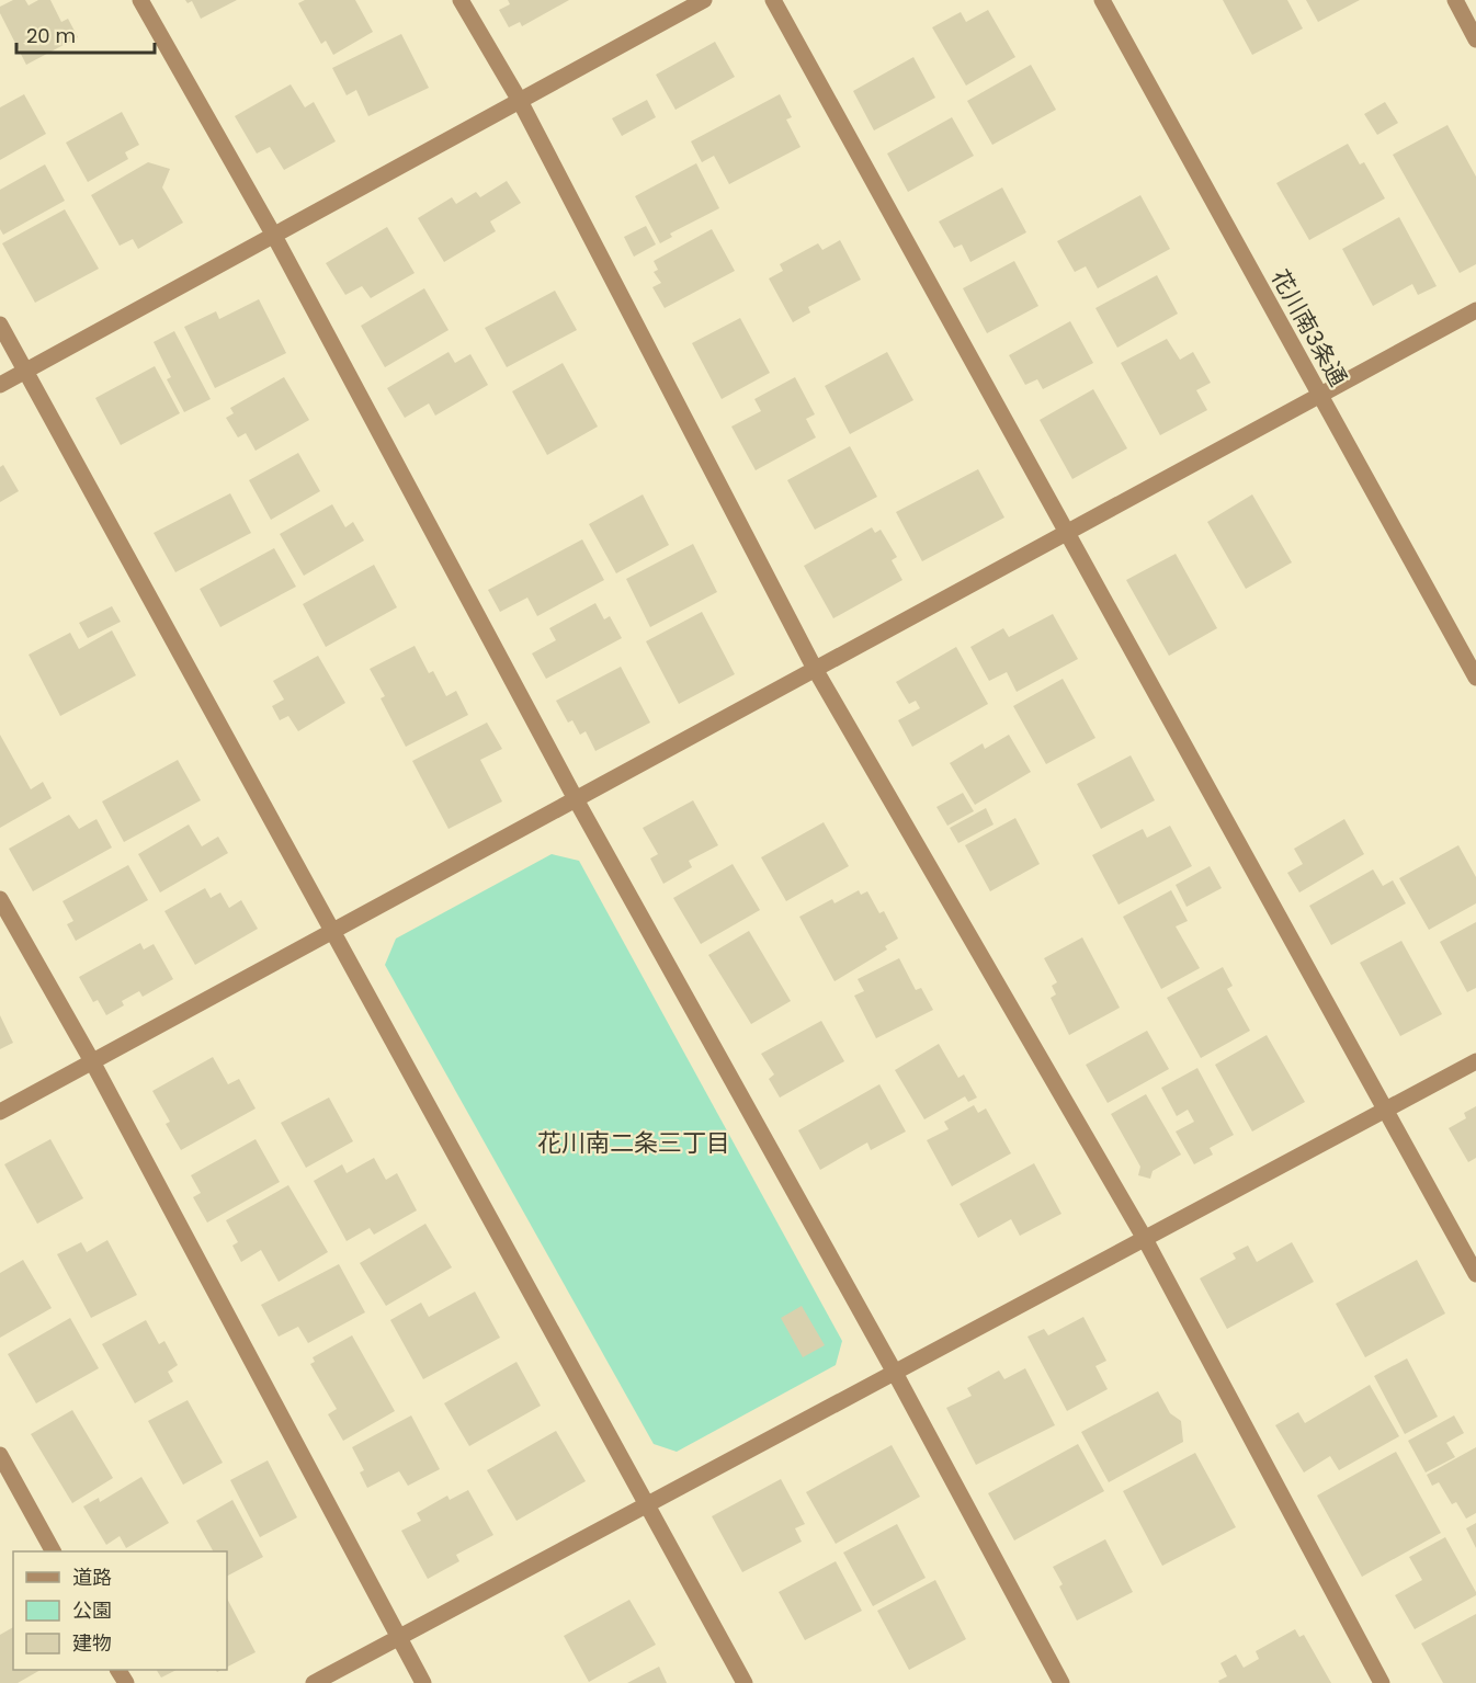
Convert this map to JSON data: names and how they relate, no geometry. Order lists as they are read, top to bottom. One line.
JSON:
{"streets":{"street":["花川南3条通"]},"districts":["花川南二条三丁目"],"legend":["道路","公園","建物"],"scale_bar":"20 m"}
